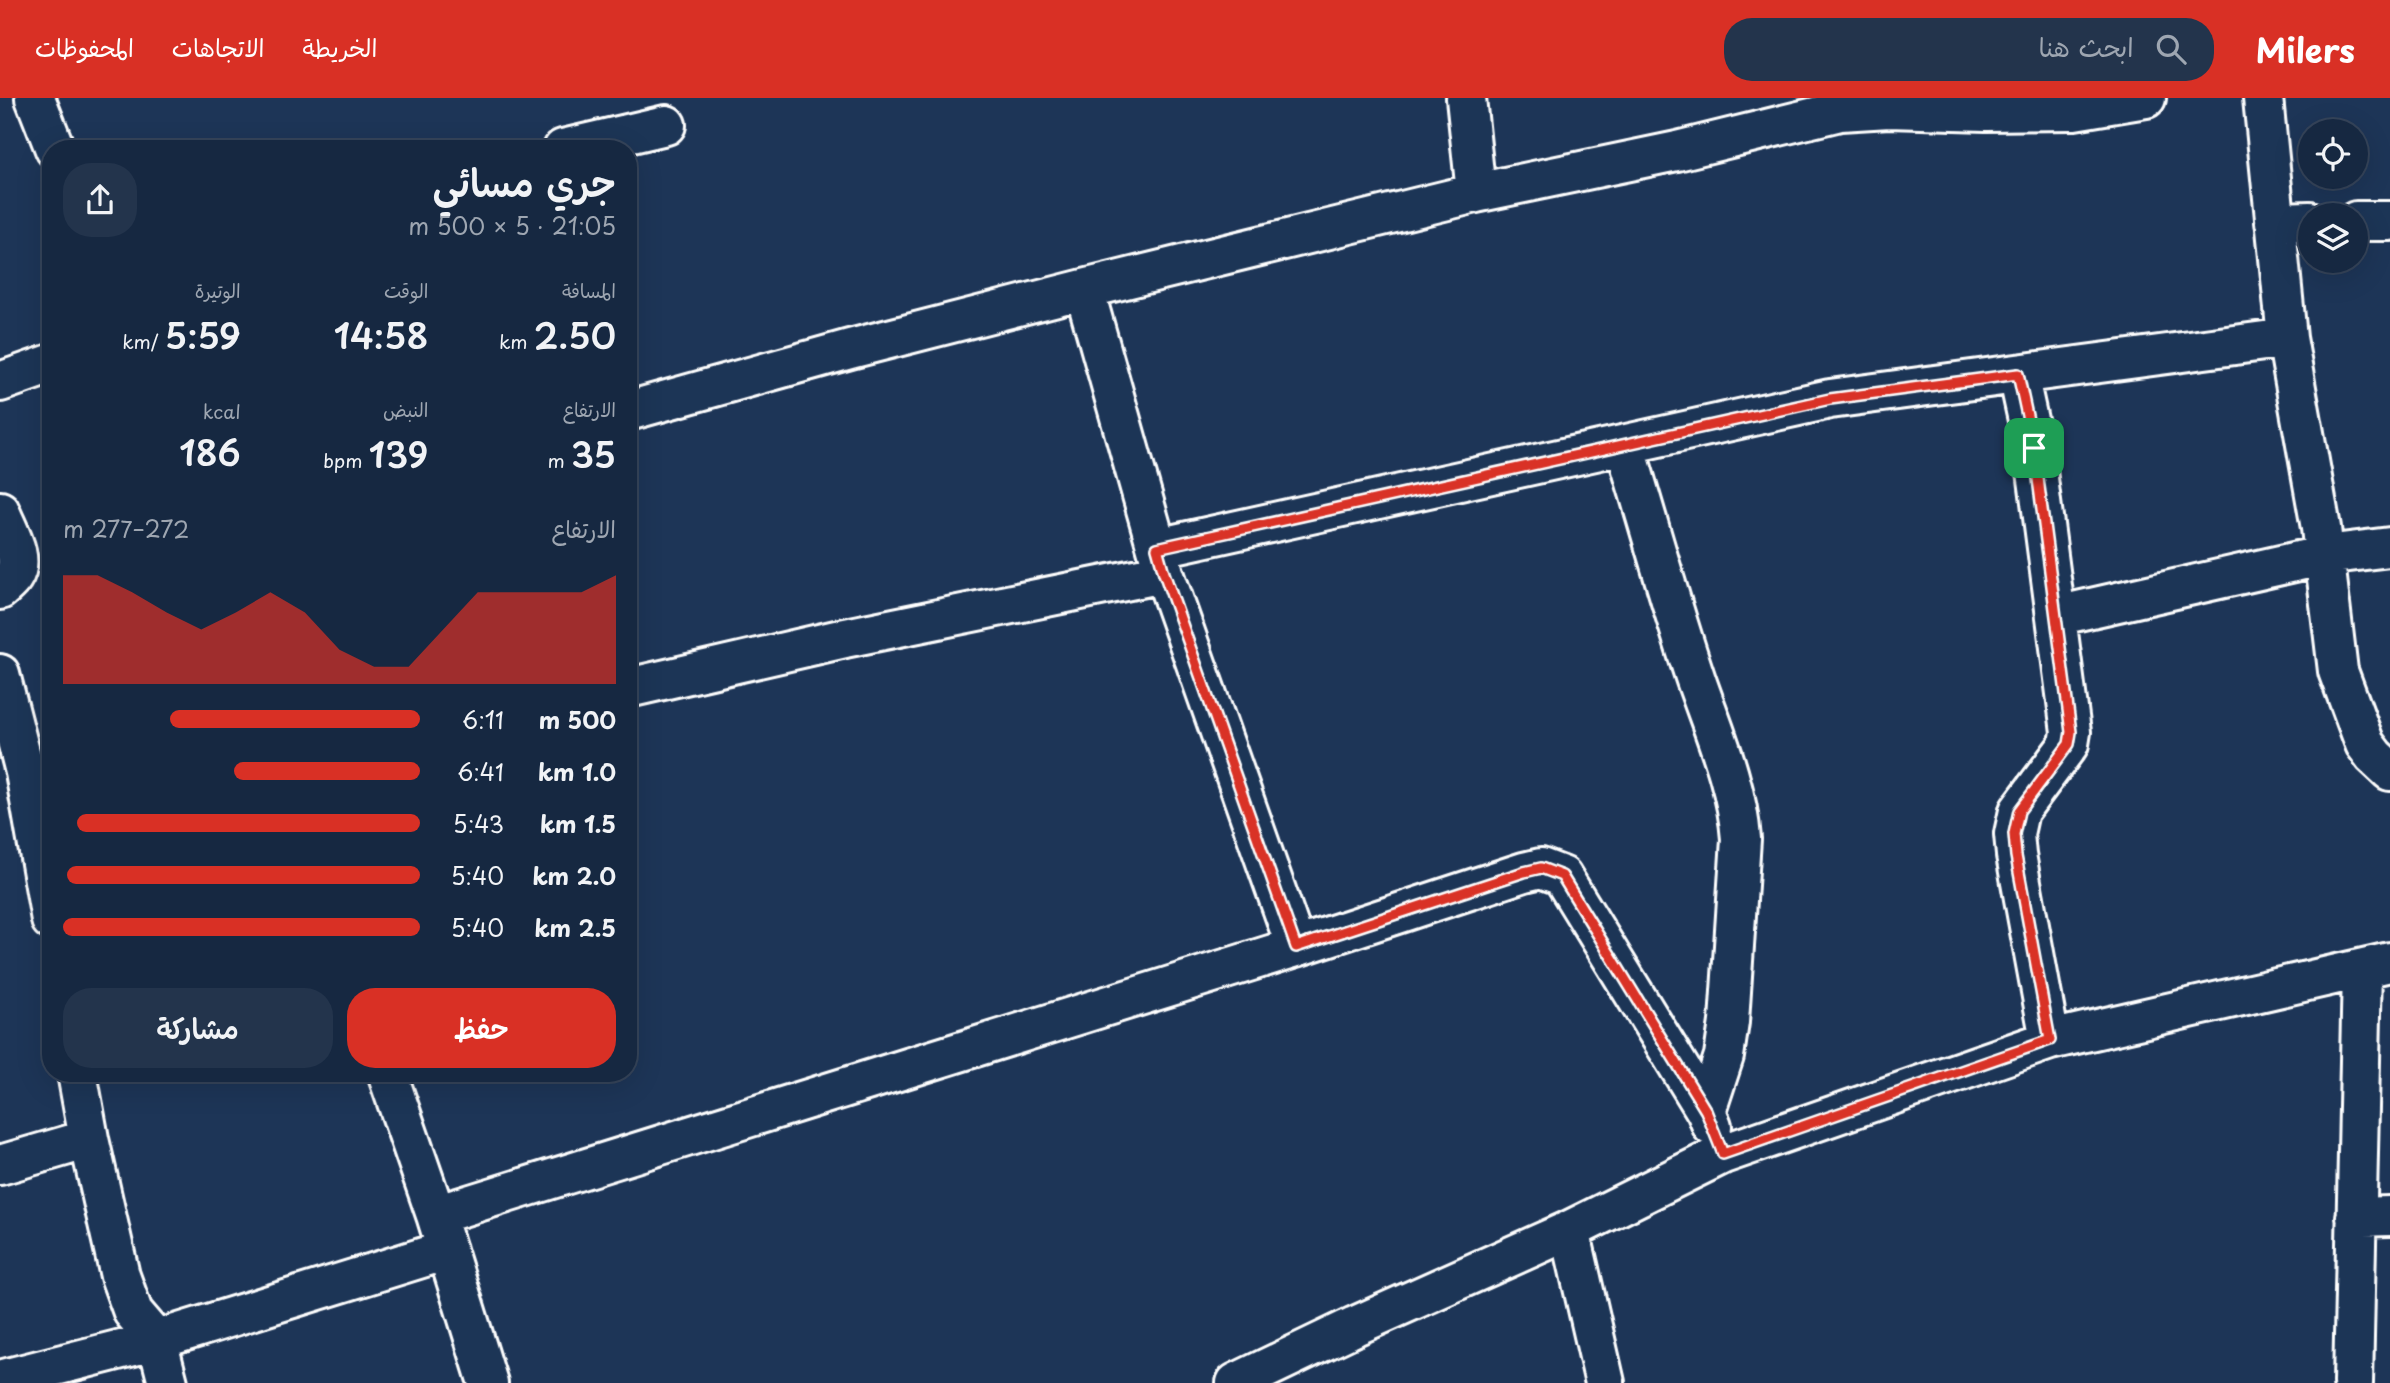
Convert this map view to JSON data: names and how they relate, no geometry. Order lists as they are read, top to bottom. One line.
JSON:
{"page":{"header":"Milers","search":"ابحث هنا","nav":["الخريطة","الاتجاهات","المحفوظات"],"heading":["جري مسائي","21:05 · 5 × 500 m"],"stats":[["المسافة","2.50 km"],["الوقت","14:58"],["الوتيرة","5:59 /km"],["الارتفاع","35 m"],["النبض","139 bpm"],["kcal","186"]],"chart":["الارتفاع","272–277 m"],"list":[{"name":"500 m","note":"6:11"},{"name":"1.0 km","note":"6:41"},{"name":"1.5 km","note":"5:43"},{"name":"2.0 km","note":"5:40"},{"name":"2.5 km","note":"5:40"}],"buttons":["حفظ","مشاركة"]}}
